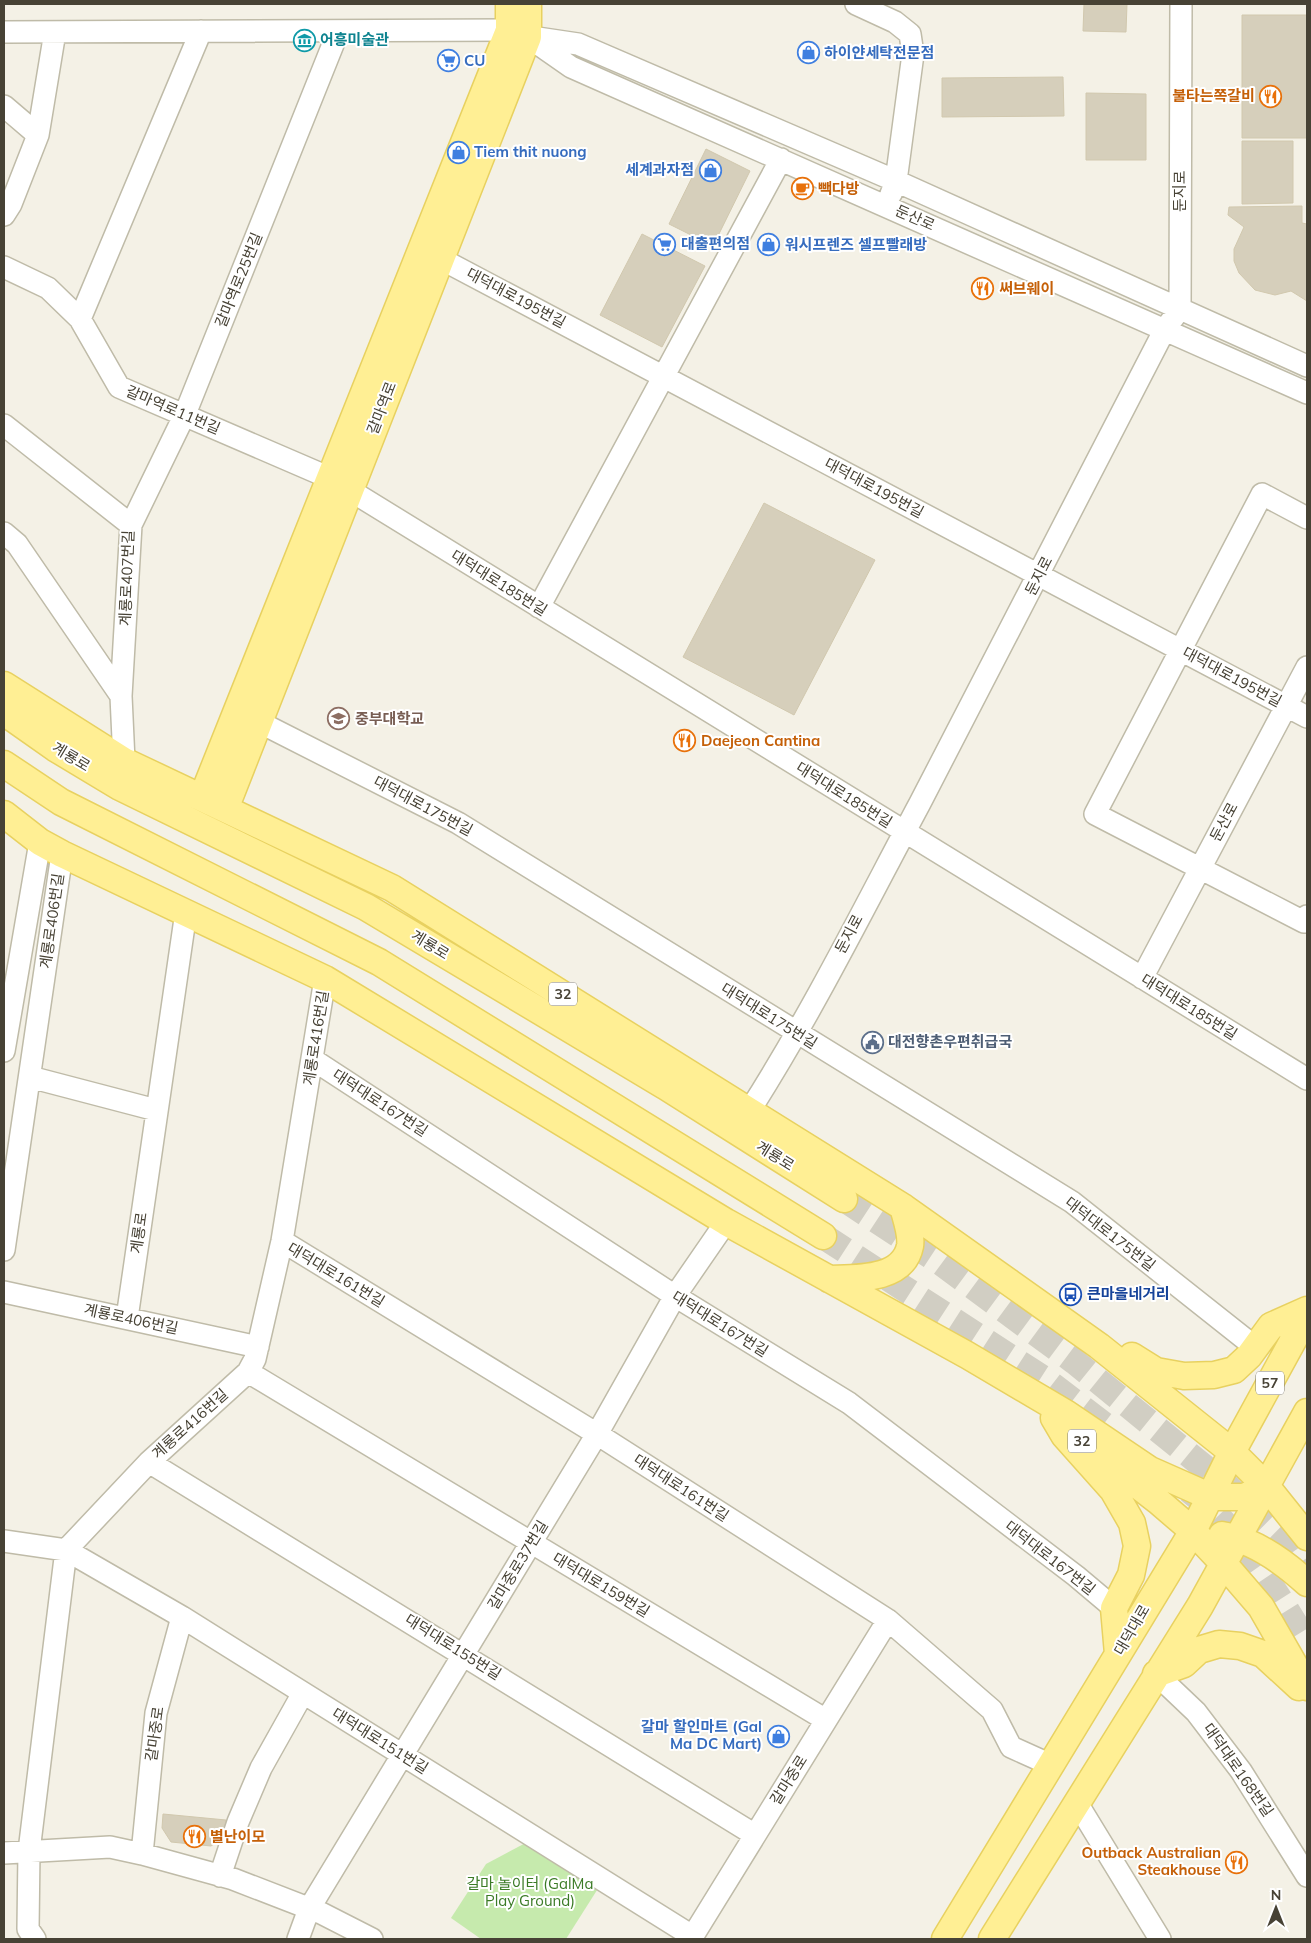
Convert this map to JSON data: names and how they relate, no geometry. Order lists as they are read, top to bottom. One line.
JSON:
{"streets":{"main road":["갈마역로","계룡로","32","57","대덕대로"],"street":["둔지로","둔산로","갈마역로25번길","대덕대로195번길","갈마역로11번길","계룡로407번길","대덕대로185번길","대덕대로175번길","계룡로406번길","계룡로416번길","대덕대로167번길","대덕대로161번길","갈마중로37번길","대덕대로159번길","대덕대로155번길","갈마중로","대덕대로151번길","대덕대로168번길"]},"crossings":[["둔지로","둔산로"],["둔지로","대덕대로195번길"],["둔지로","대덕대로185번길"],["둔지로","대덕대로175번길"],["둔지로","32"],["둔산로","대덕대로195번길"],["둔산로","갈마역로"],["둔산로","대덕대로185번길"],["갈마역로25번길","갈마역로11번길"],["갈마역로25번길","계룡로407번길"],["대덕대로195번길","갈마역로"],["갈마역로","갈마역로11번길"],["갈마역로","대덕대로185번길"],["갈마역로","대덕대로175번길"],["갈마역로","32"],["갈마역로11번길","대덕대로185번길"],["계룡로407번길","32"],["계룡로","계룡로406번길"],["계룡로","32"],["계룡로406번길","32"],["계룡로406번길","계룡로416번길"],["32","계룡로416번길"],["32","갈마중로37번길"],["32","대덕대로"],["계룡로416번길","대덕대로167번길"],["계룡로416번길","대덕대로161번길"],["계룡로416번길","대덕대로159번길"],["계룡로416번길","대덕대로155번길"],["계룡로416번길","대덕대로151번길"],["대덕대로167번길","갈마중로37번길"],["대덕대로161번길","갈마중로37번길"],["대덕대로161번길","대덕대로"],["대덕대로161번길","갈마중로"],["갈마중로37번길","대덕대로159번길"],["갈마중로37번길","대덕대로155번길"],["갈마중로37번길","대덕대로151번길"],["대덕대로159번길","갈마중로"],["대덕대로155번길","갈마중로"],["갈마중로","대덕대로151번길"]],"parks":["갈마 놀이터 (GalMa Play Ground)"],"places":{"museum":["어흥미술관"],"shop":["하이얀세탁전문점","Tiem thit nuong","세계과자점","워시프렌즈 셀프빨래방","갈마 할인마트 (Gal Ma DC Mart)"],"supermarket":["CU","대출편의점"],"restaurant":["불타는쪽갈비","써브웨이","Daejeon Cantina","별난이모","Outback Australian Steakhouse"],"cafe":["빽다방"],"school or university":["중부대학교"],"public building":["대전향촌우편취급국"],"bus stop":["큰마을네거리"]},"north":"top"}
